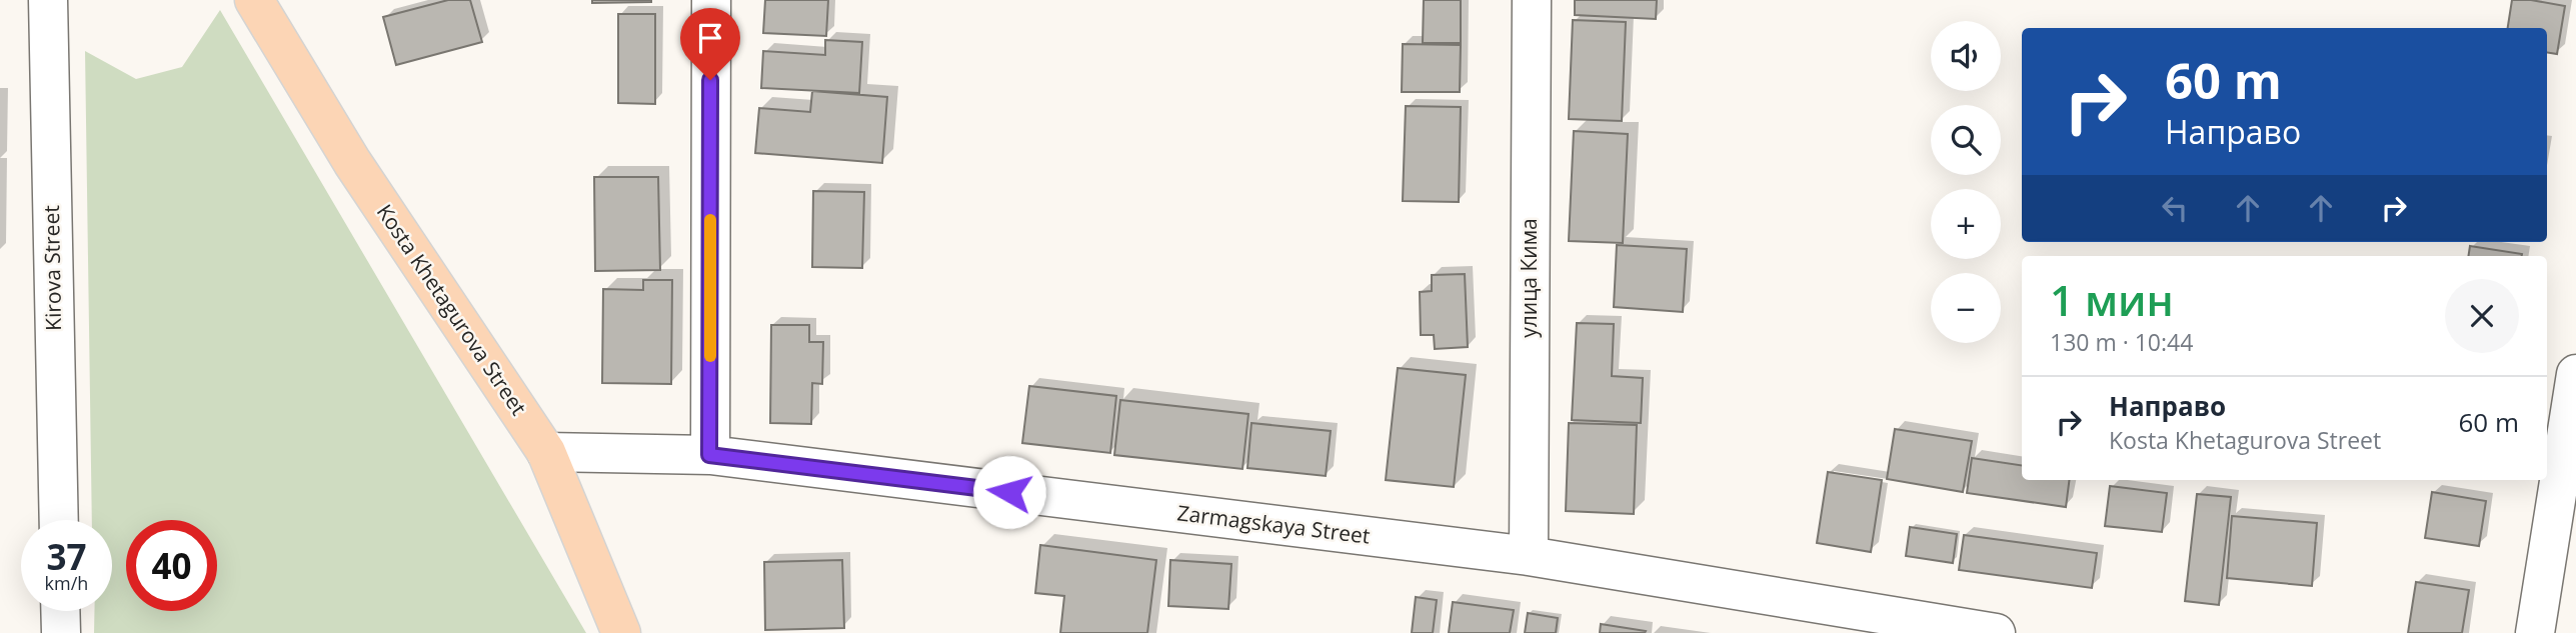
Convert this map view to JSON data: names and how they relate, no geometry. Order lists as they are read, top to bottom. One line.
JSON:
{"streets":{"main road":["Kosta Khetagurova Street"],"street":["Kirova Street","улица Кима","Zarmagskaya Street"]},"crossings":[["улица Кима","Zarmagskaya Street"],["Kosta Khetagurova Street","Zarmagskaya Street"]],"page":{"map_buttons":["+","−"],"turn":["60 m","Направо"],"heading":["1 мин","130 m · 10:44"],"list":[{"name":"Направо","note":"Kosta Khetagurova Street","value":"60 m"}],"speed":"37 km/h","limit":"40"}}
